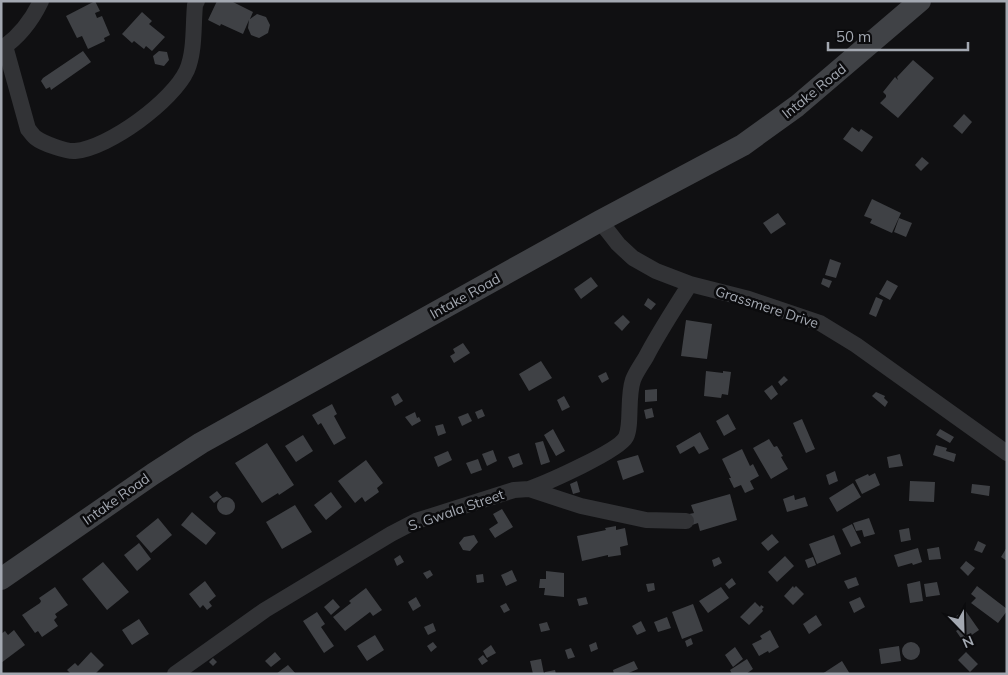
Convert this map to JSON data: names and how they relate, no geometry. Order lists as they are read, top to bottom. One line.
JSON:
{"streets":{"street":["Intake Road","Grassmere Drive","S. Gwala Street"]},"crossings":[["Intake Road","Grassmere Drive"]],"scale_bar":"50 m","north":"bottom right"}
